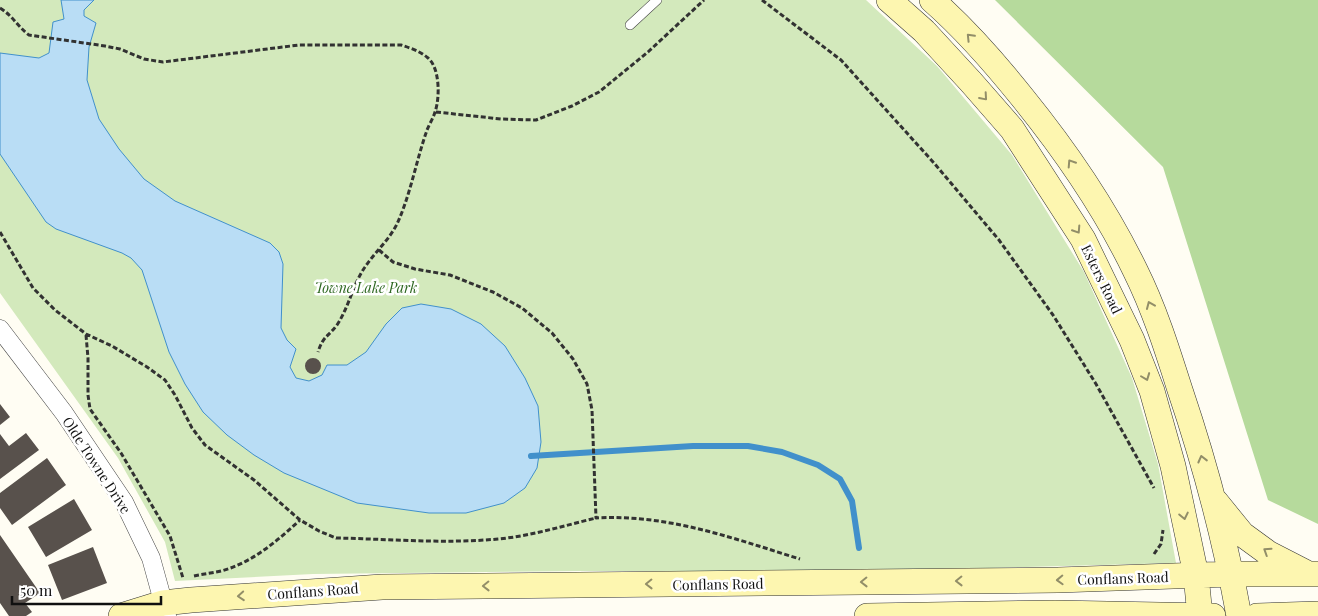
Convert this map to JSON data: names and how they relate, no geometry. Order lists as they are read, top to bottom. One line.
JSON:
{"streets":{"main road":["Esters Road","Conflans Road"],"street":["Olde Towne Drive"]},"crossings":[["Esters Road","Conflans Road"],["Olde Towne Drive","Conflans Road"]],"parks":["Towne Lake Park"],"scale_bar":"50 m"}
